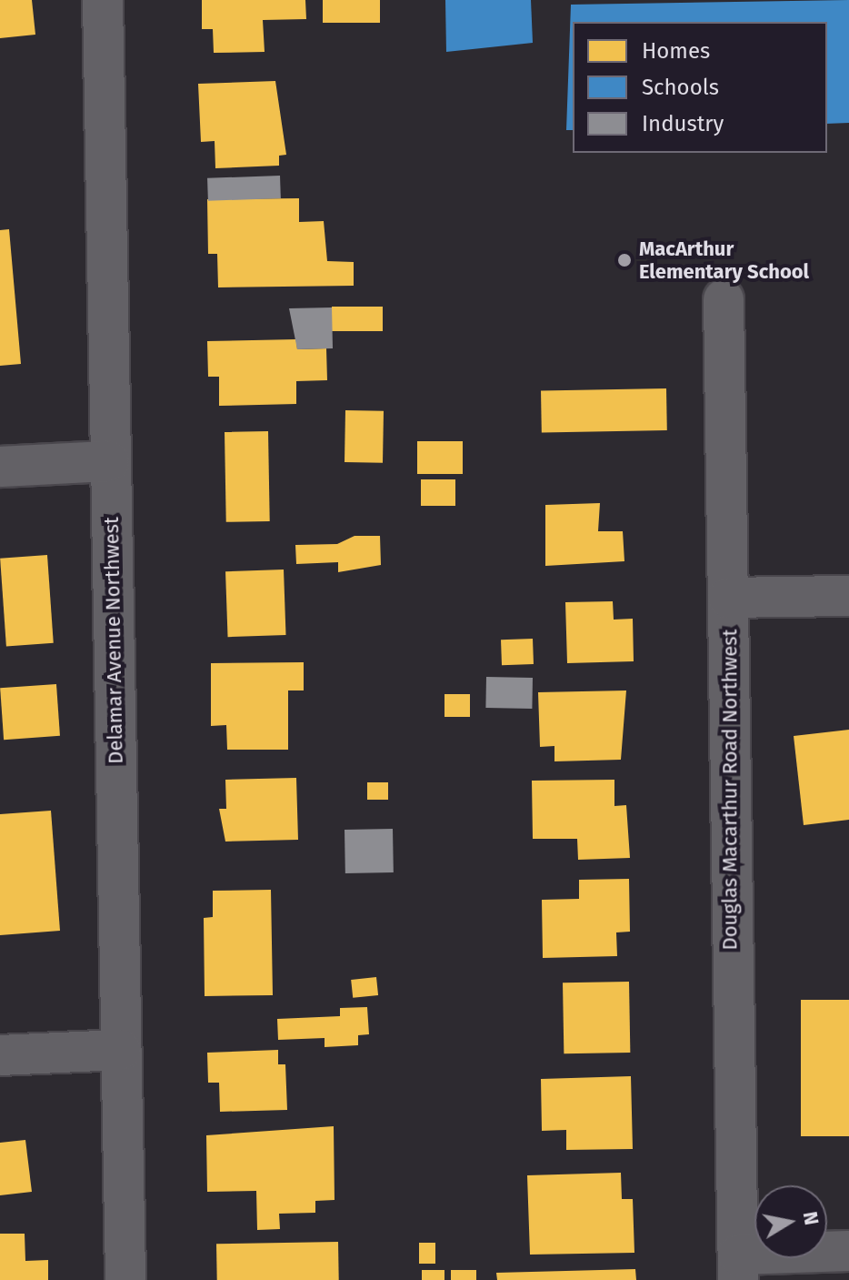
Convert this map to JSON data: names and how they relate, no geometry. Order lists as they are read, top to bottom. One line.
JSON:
{"streets":{"street":["Delamar Avenue Northwest","Douglas Macarthur Road Northwest"]},"places":["MacArthur Elementary School"],"legend":["Homes","Schools","Industry"],"north":"right"}
